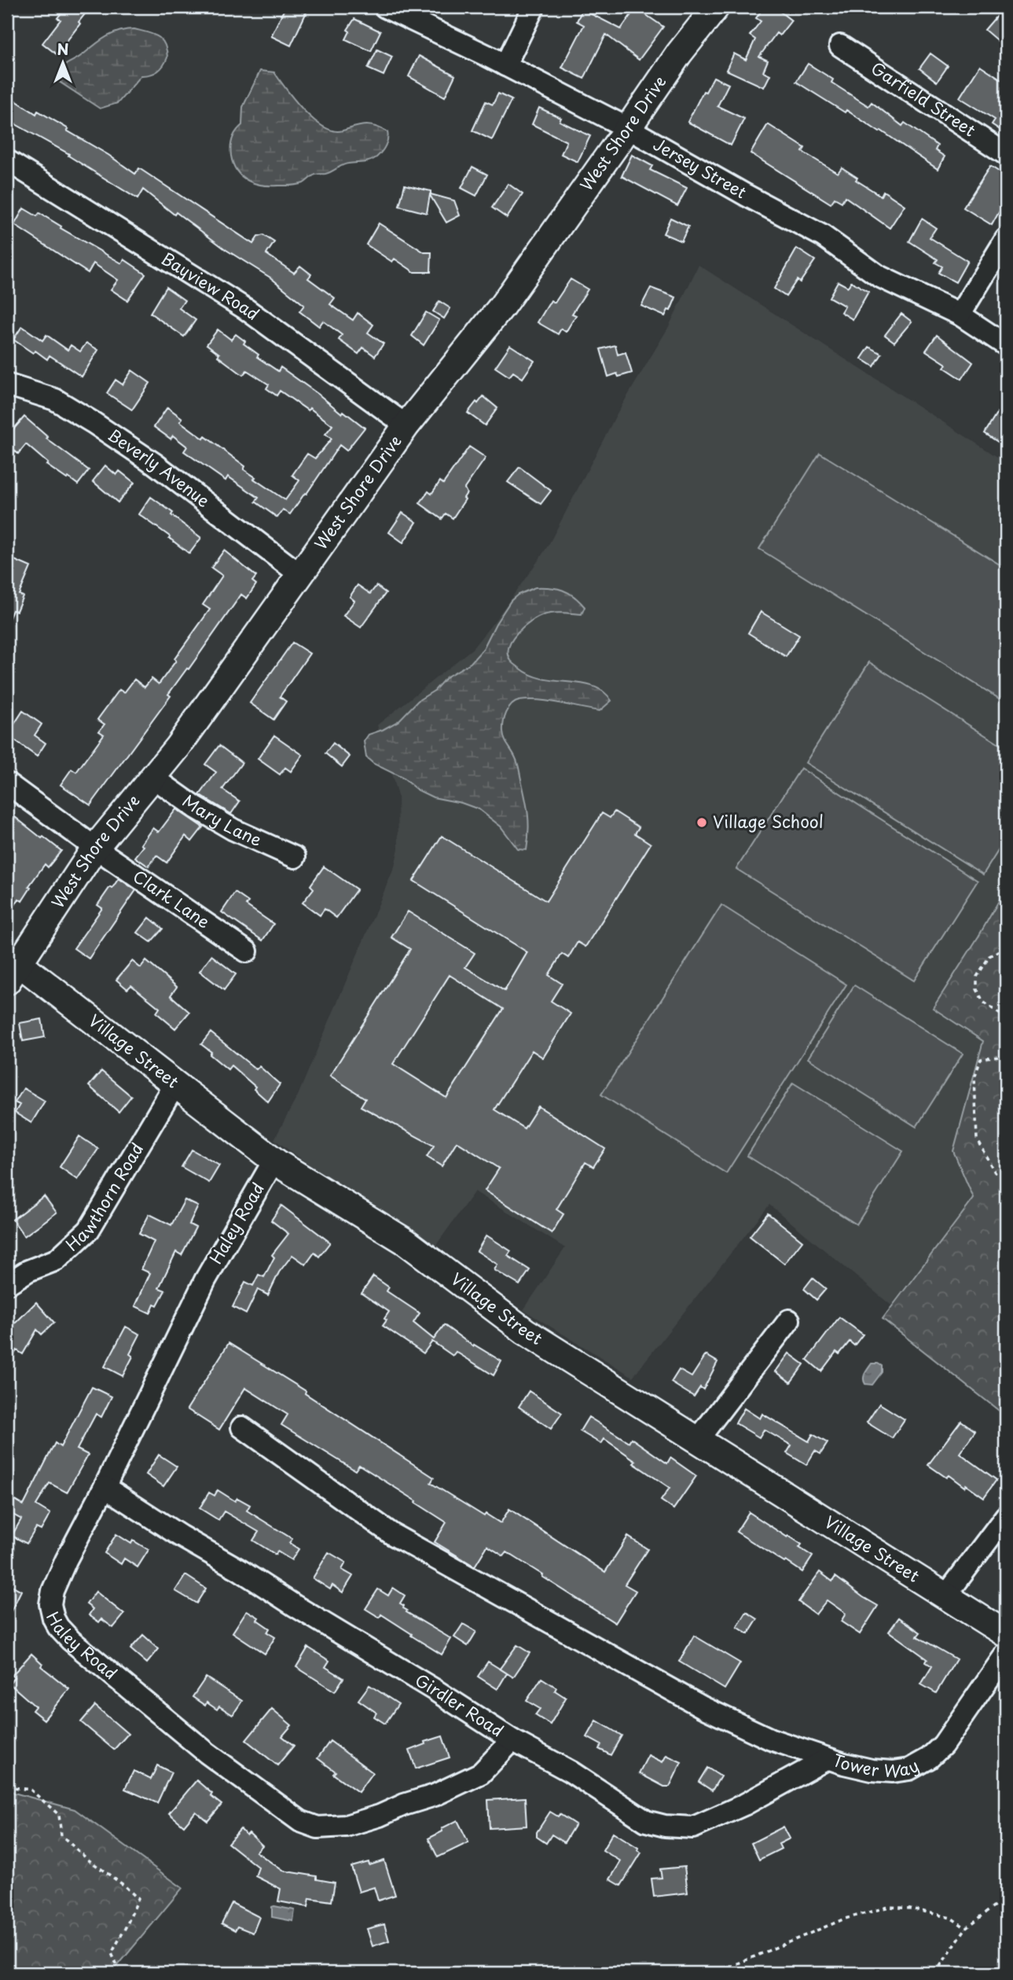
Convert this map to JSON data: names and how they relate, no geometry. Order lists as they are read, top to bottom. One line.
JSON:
{"streets":{"main road":["West Shore Drive","Village Street"],"street":["Garfield Street","Jersey Street","Bayview Road","Beverly Avenue","Mary Lane","Clark Lane","Hawthorn Road","Haley Road","Girdler Road","Tower Way"]},"crossings":[["West Shore Drive","Jersey Street"],["West Shore Drive","Bayview Road"],["West Shore Drive","Beverly Avenue"],["West Shore Drive","Mary Lane"],["West Shore Drive","Clark Lane"],["West Shore Drive","Village Street"],["Village Street","Hawthorn Road"],["Village Street","Haley Road"],["Haley Road","Girdler Road"],["Girdler Road","Tower Way"]],"places":["Village School"],"north":"top"}
